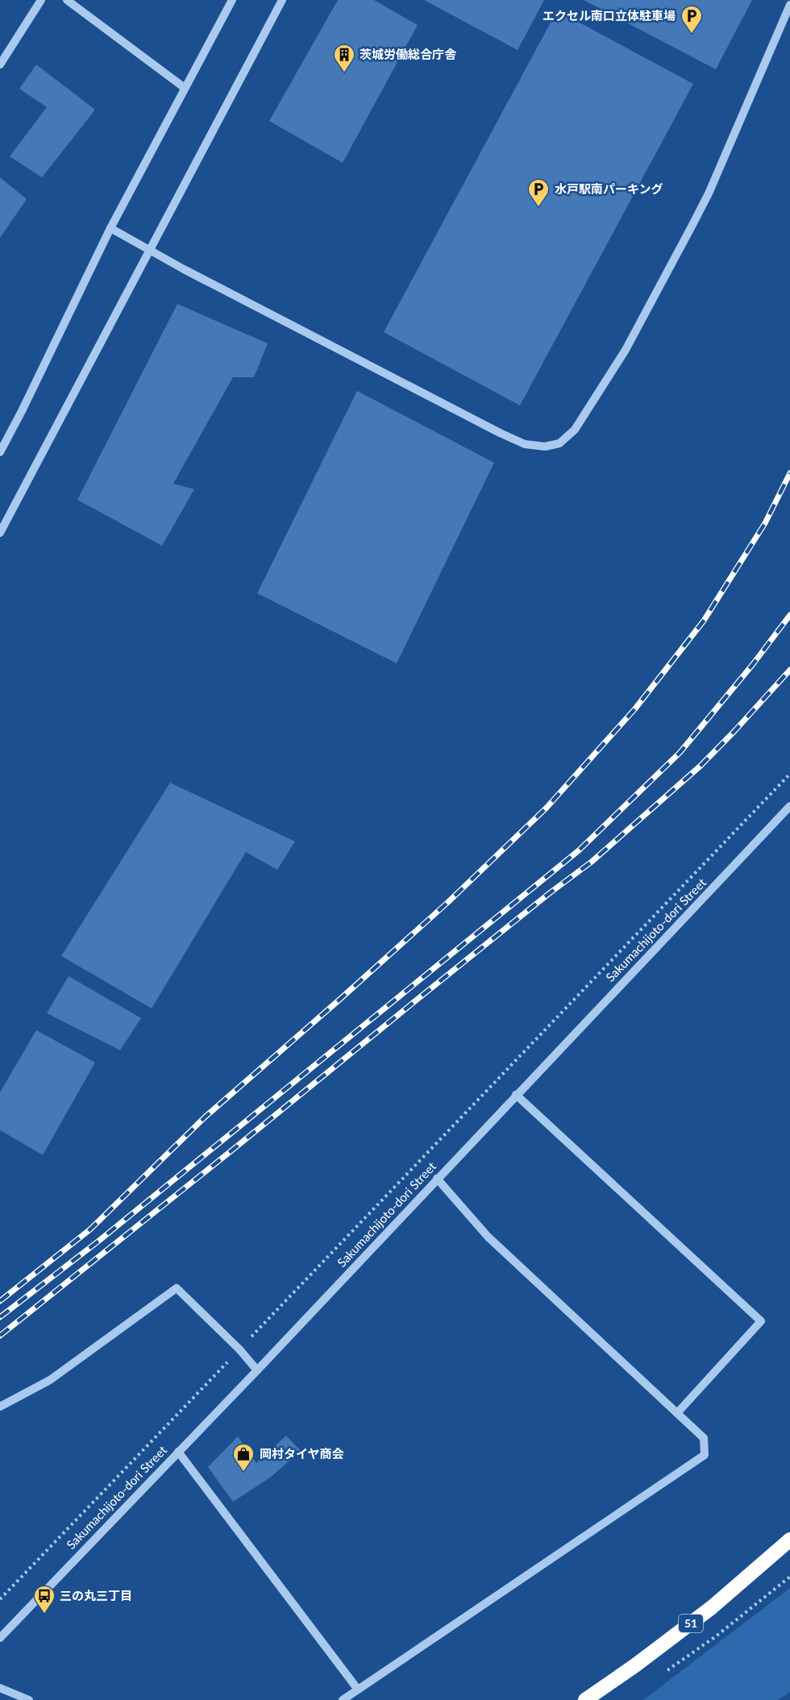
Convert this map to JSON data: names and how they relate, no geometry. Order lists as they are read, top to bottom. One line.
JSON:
{"streets":{"highway":["51"],"street":["Sakumachijoto-dori Street"]},"places":{"parking":["エクセル南口立体駐車場","水戸駅南パーキング"],"building":["茨城労働総合庁舎"],"shop":["岡村タイヤ商会"],"bus stop":["三の丸三丁目"]}}
